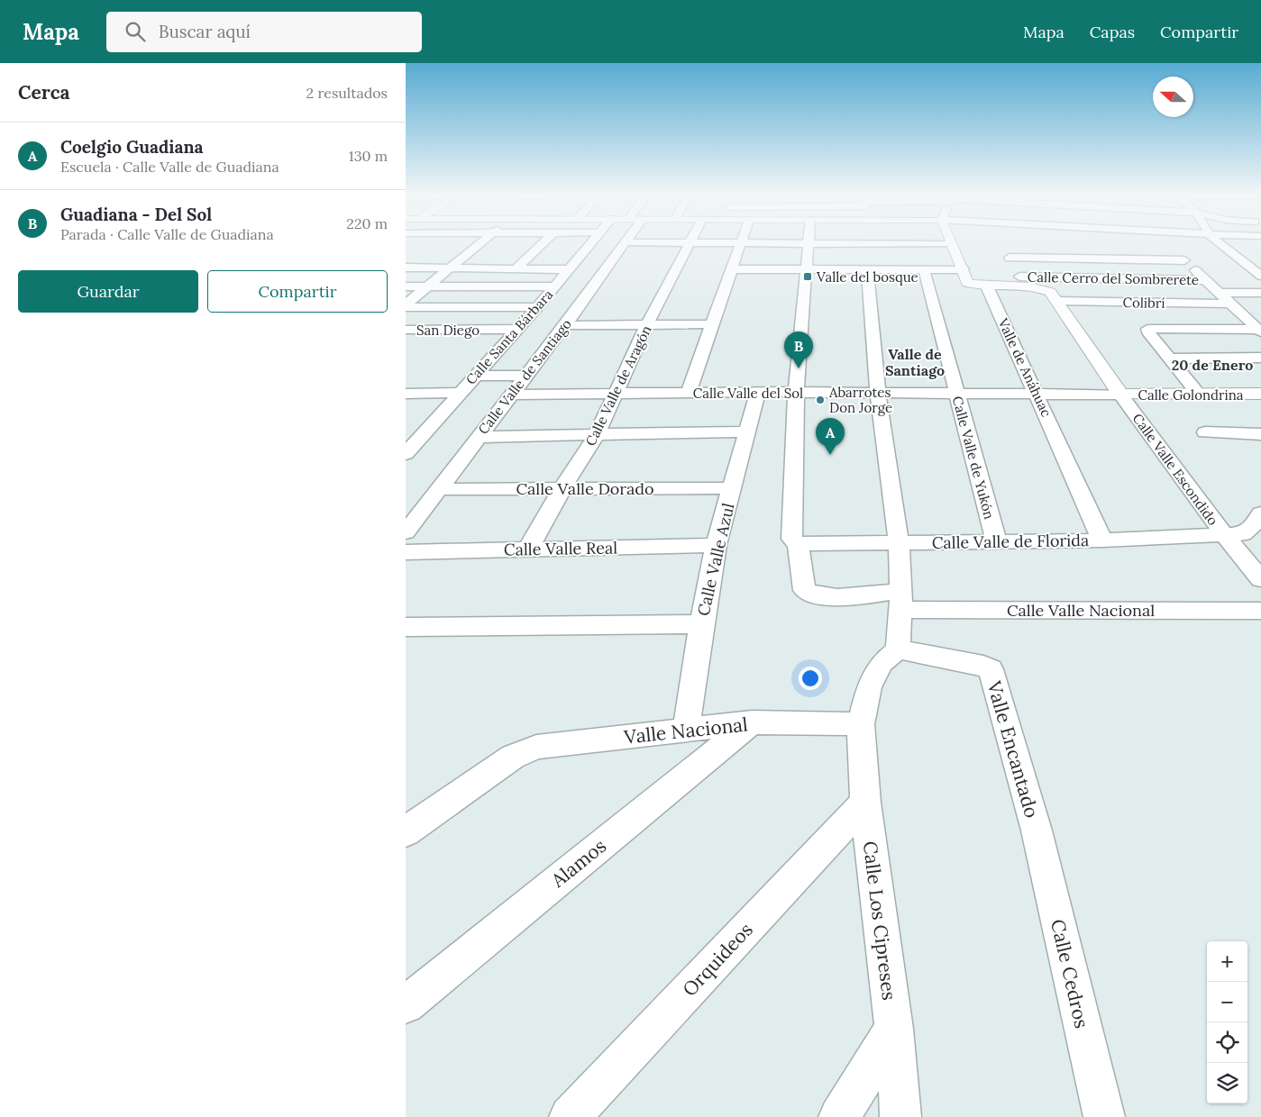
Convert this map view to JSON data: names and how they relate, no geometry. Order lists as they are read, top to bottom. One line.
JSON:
{"streets":{"street":["Calle Cerro del Sombrerete","Colibrí","San Diego","Calle Santa Bárbara","Valle de Anáhuac","Calle Valle de Santiago","Calle Valle de Aragón","Calle Valle del Sol","Calle Golondrina","Calle Valle de Yukón","Calle Valle Escondido","Calle Valle Dorado","Calle Valle de Florida","Calle Valle Real","Calle Valle Azul","Calle Valle Nacional","Valle Nacional","Valle Encantado","Alamos","Calle Los Cipreses","Orquideos","Calle Cedros"]},"crossings":[["Colibrí","Calle Valle Escondido"],["San Diego","Calle Santa Bárbara"],["Valle de Anáhuac","Calle Valle del Sol"],["Valle de Anáhuac","Calle Valle de Florida"],["Calle Valle de Santiago","Calle Valle del Sol"],["Calle Valle de Santiago","Calle Valle Dorado"],["Calle Valle de Aragón","Calle Valle del Sol"],["Calle Valle de Aragón","Calle Valle Dorado"],["Calle Valle de Aragón","Calle Valle Real"],["Calle Valle del Sol","Calle Golondrina"],["Calle Valle del Sol","Calle Valle de Yukón"],["Calle Valle del Sol","Calle Valle Escondido"],["Calle Valle del Sol","Calle Valle Azul"],["Calle Golondrina","Calle Valle Escondido"],["Calle Valle de Yukón","Calle Valle de Florida"],["Calle Valle Escondido","Calle Valle de Florida"],["Calle Valle Dorado","Calle Valle Azul"],["Calle Valle de Florida","Calle Valle Nacional"],["Calle Valle Real","Calle Valle Azul"],["Calle Valle Azul","Valle Nacional"],["Valle Nacional","Alamos"],["Valle Nacional","Calle Los Cipreses"],["Valle Encantado","Calle Los Cipreses"],["Valle Encantado","Calle Cedros"],["Calle Los Cipreses","Orquideos"]],"districts":["Valle de Santiago","20 de Enero"],"places":{"transit":["Valle del bosque"],"other":["Abarrotes Don Jorge"]},"north":"left","page":{"header":"Mapa","search":"Buscar aquí","nav":["Mapa","Capas","Compartir"],"heading":["Cerca","2 resultados"],"list":[{"mark":"A","name":"Coelgio Guadiana","note":"Escuela · Calle Valle de Guadiana","value":"130 m"},{"mark":"B","name":"Guadiana - Del Sol","note":"Parada · Calle Valle de Guadiana","value":"220 m"}],"buttons":["Guardar","Compartir"],"pins":["B","A"],"map_buttons":["+","−"]}}
